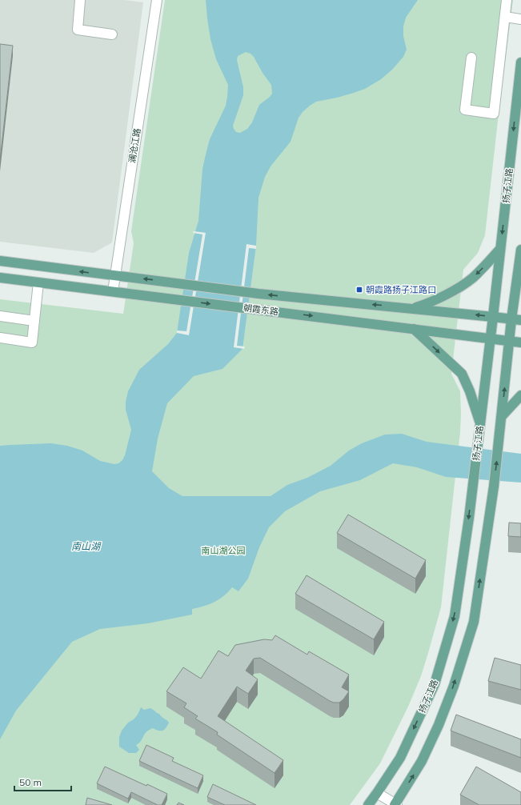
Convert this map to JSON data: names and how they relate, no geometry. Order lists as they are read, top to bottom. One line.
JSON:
{"streets":{"main road":["扬子江路","朝霞东路"],"street":["澜沧江路"]},"crossings":[["澜沧江路","朝霞东路"],["扬子江路","朝霞东路"]],"water":["南山湖"],"parks":["南山湖公园"],"places":{"transit":["朝霞路扬子江路口"]},"scale_bar":"50 m"}
